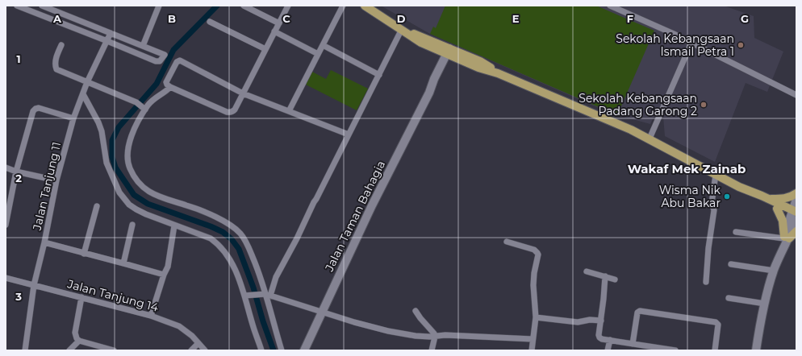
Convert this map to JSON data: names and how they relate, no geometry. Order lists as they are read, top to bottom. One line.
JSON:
{"streets":{"main road":["Jalan Taman Bahagia"],"street":["Jalan Tanjung 11","Jalan Tanjung 14"]},"crossings":[["Jalan Tanjung 11","Jalan Tanjung 14"]],"districts":["Wakaf Mek Zainab"],"places":["Sekolah Kebangsaan Ismail Petra 1","Sekolah Kebangsaan Padang Garong 2","Wisma Nik Abu Bakar"],"grid":{"columns":["A","B","C","D","E","F","G"],"rows":["1","2","3"]}}
